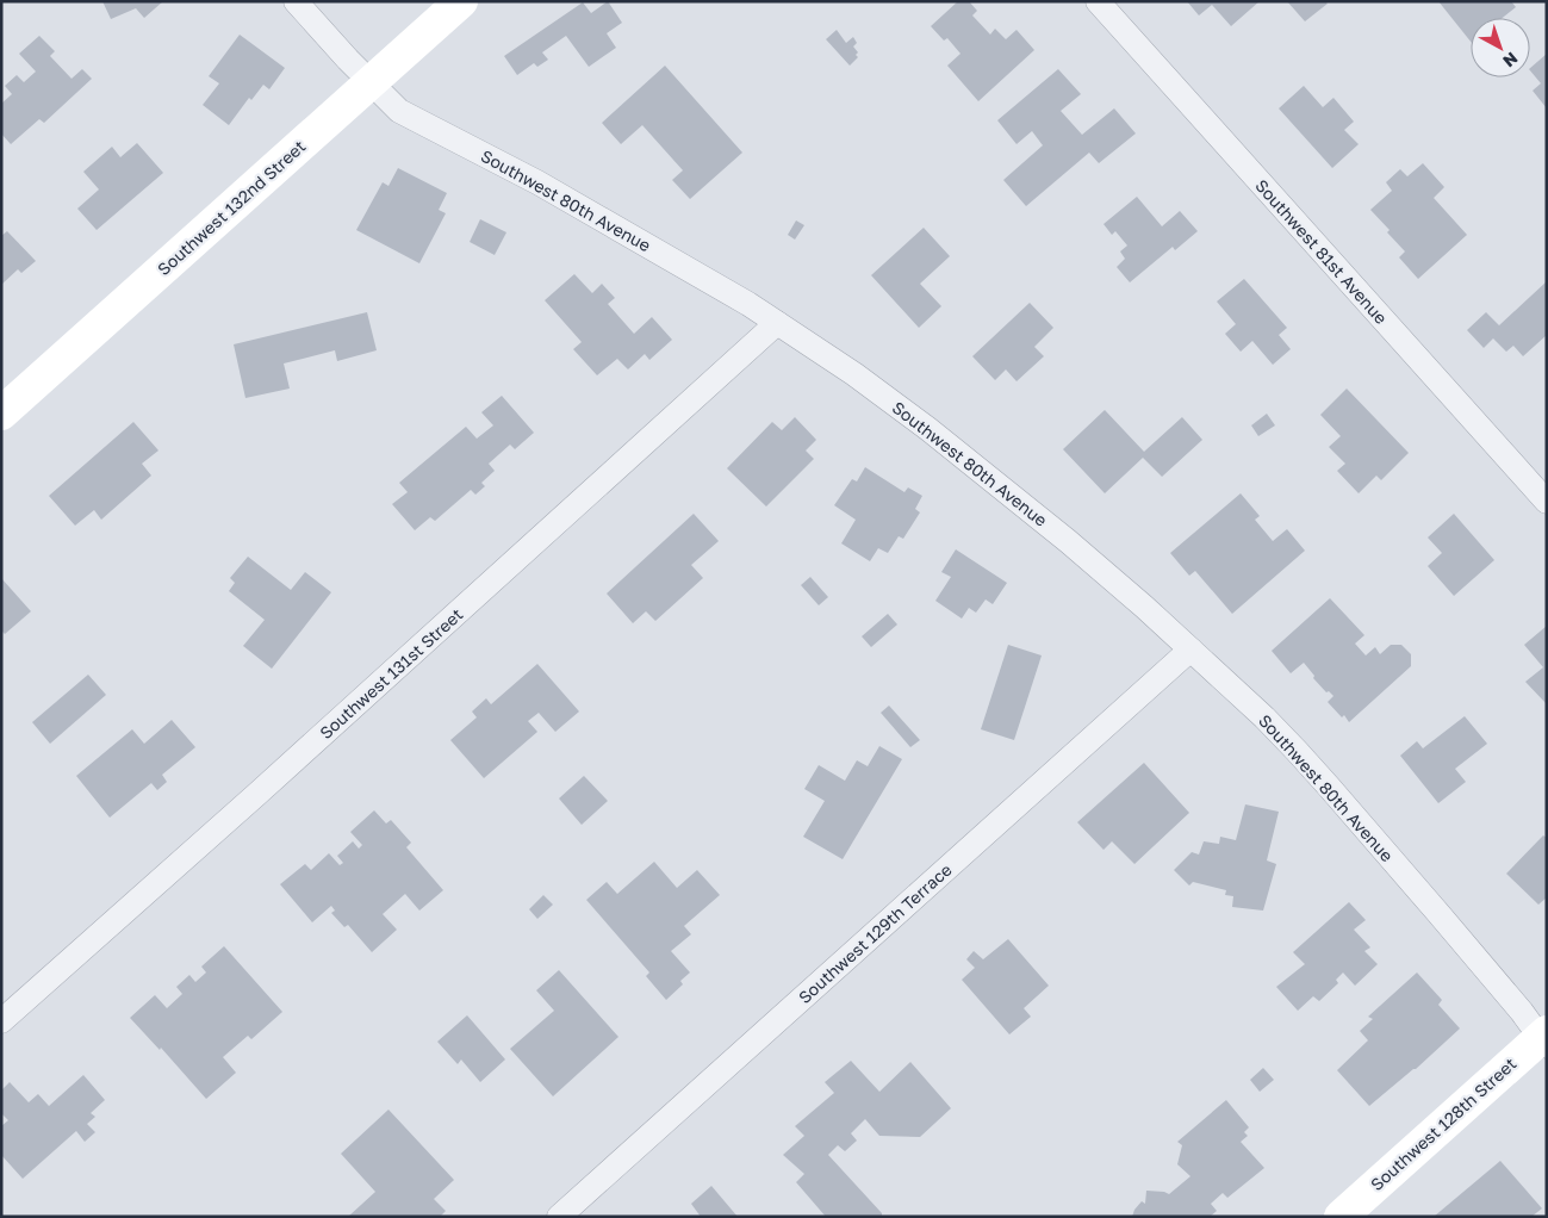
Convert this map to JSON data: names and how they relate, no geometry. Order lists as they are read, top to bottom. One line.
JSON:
{"streets":{"street":["Southwest 80th Avenue","Southwest 132nd Street","Southwest 81st Avenue","Southwest 131st Street","Southwest 129th Terrace","Southwest 128th Street"]},"crossings":[["Southwest 80th Avenue","Southwest 132nd Street"],["Southwest 80th Avenue","Southwest 131st Street"],["Southwest 80th Avenue","Southwest 129th Terrace"],["Southwest 80th Avenue","Southwest 128th Street"]],"north":"bottom right"}
